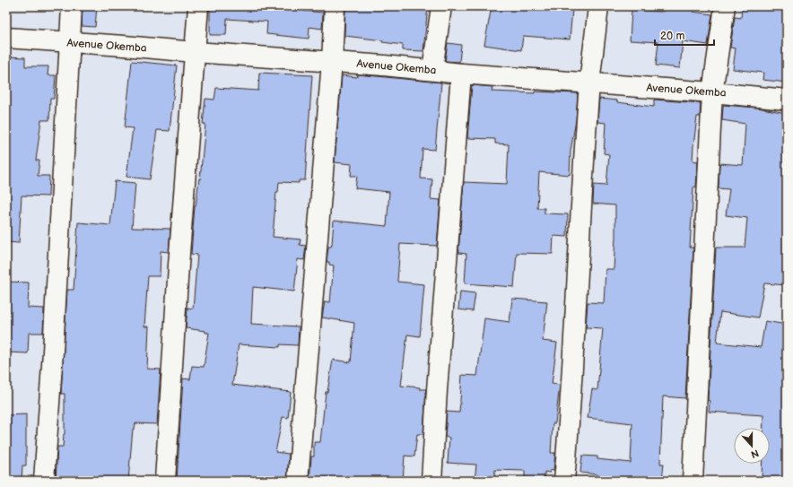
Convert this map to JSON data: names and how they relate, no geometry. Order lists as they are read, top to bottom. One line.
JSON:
{"streets":{"street":["Avenue Okemba"]},"scale_bar":"20 m","north":"bottom"}
